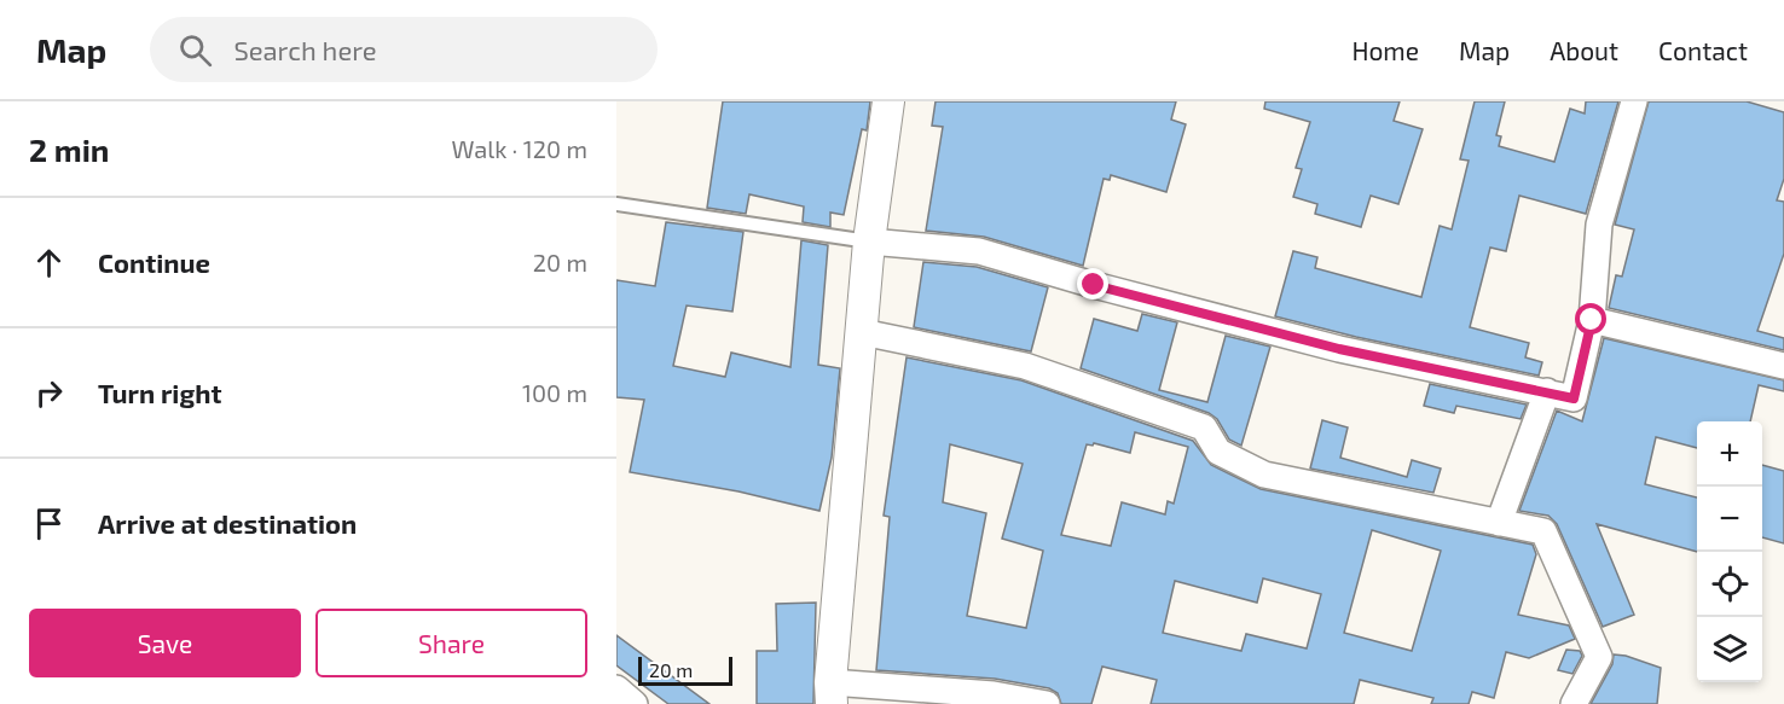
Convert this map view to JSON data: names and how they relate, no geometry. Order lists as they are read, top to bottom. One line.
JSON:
{"scale_bar":"20 m","page":{"header":"Map","search":"Search here","nav":["Home","Map","About","Contact"],"heading":["2 min","Walk · 120 m"],"list":[["Continue","20 m"],["Turn right","100 m"],"Arrive at destination"],"map_buttons":["+","−"],"buttons":["Save","Share"],"scale":"20 m"}}
